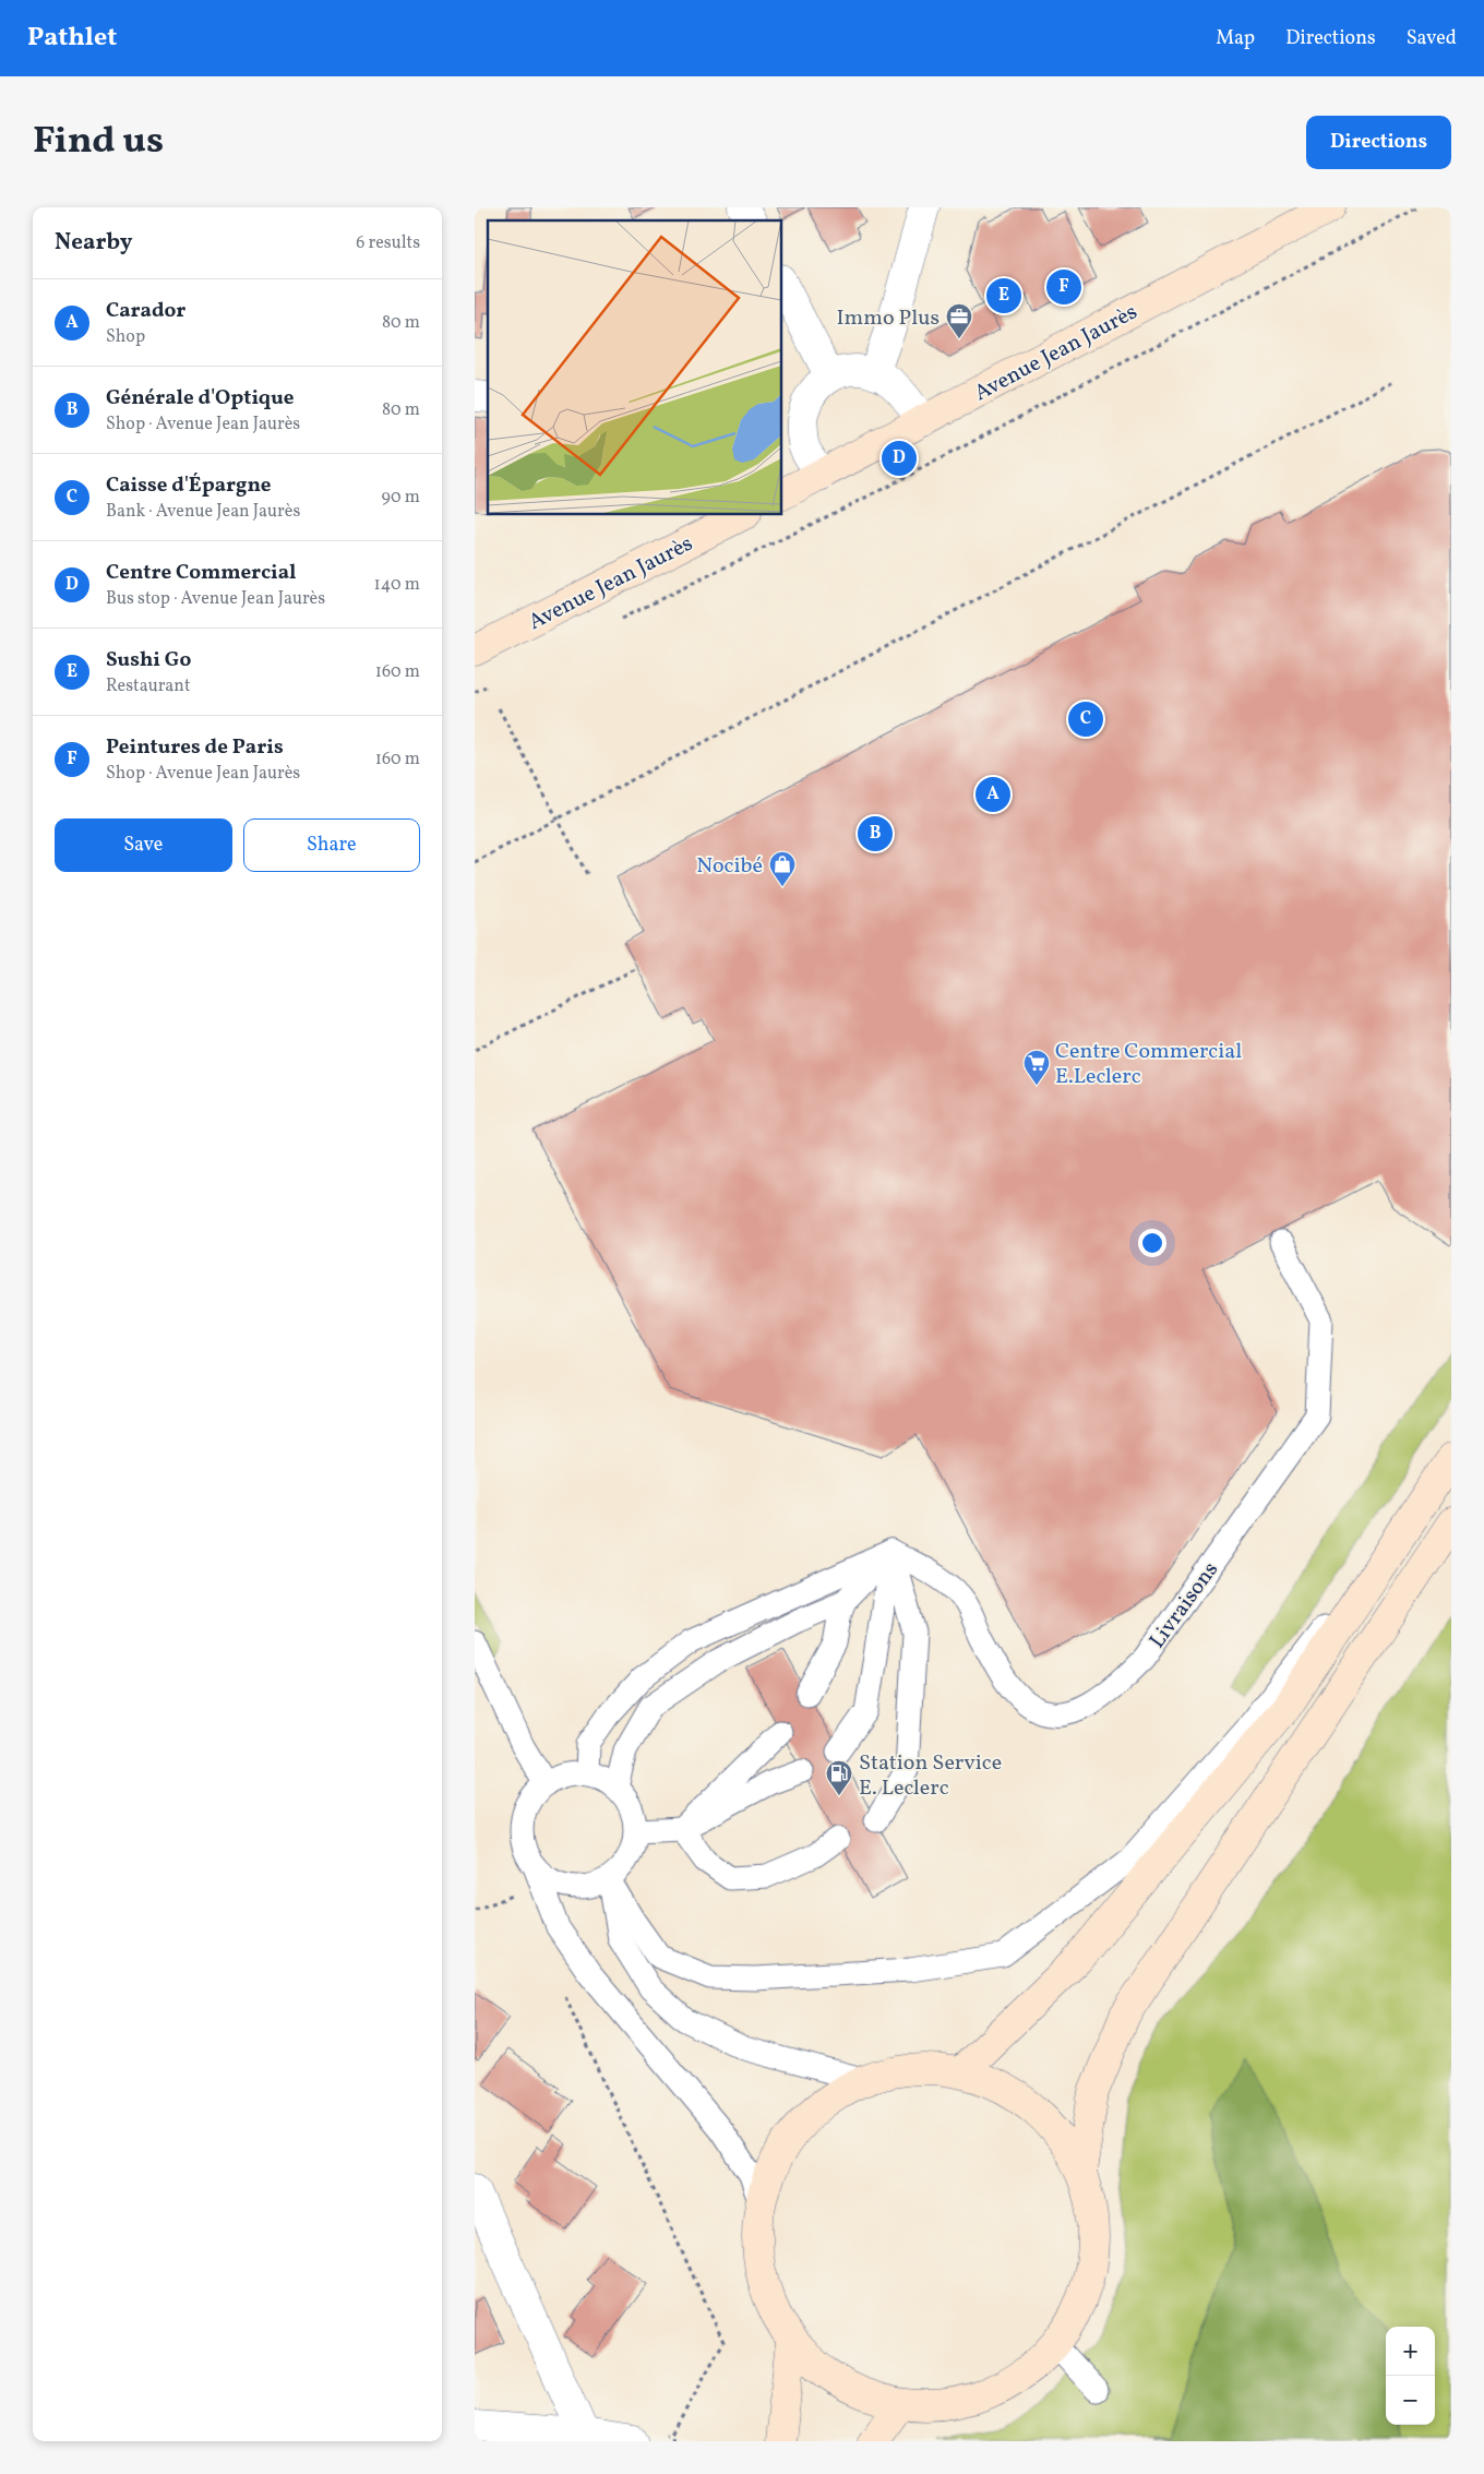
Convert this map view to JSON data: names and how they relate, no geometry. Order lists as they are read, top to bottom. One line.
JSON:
{"streets":{"main road":["Avenue Jean Jaurès"],"lane":["Livraisons"]},"places":{"office":["Immo Plus"],"shop":["Nocibé"],"supermarket":["Centre Commercial E.Leclerc"],"fuel station":["Station Service E. Leclerc"]},"page":{"header":"Pathlet","nav":["Map","Directions","Saved"],"title":"Find us","buttons":["Directions",["Save","Share"]],"heading":["Nearby","6 results"],"pins":["F","E","D","C","A","B"],"list":[{"mark":"A","name":"Carador","note":"Shop","value":"80 m"},{"mark":"B","name":"Générale d'Optique","note":"Shop · Avenue Jean Jaurès","value":"80 m"},{"mark":"C","name":"Caisse d'Épargne","note":"Bank · Avenue Jean Jaurès","value":"90 m"},{"mark":"D","name":"Centre Commercial","note":"Bus stop · Avenue Jean Jaurès","value":"140 m"},{"mark":"E","name":"Sushi Go","note":"Restaurant","value":"160 m"},{"mark":"F","name":"Peintures de Paris","note":"Shop · Avenue Jean Jaurès","value":"160 m"}],"map_buttons":["+","−"]}}
